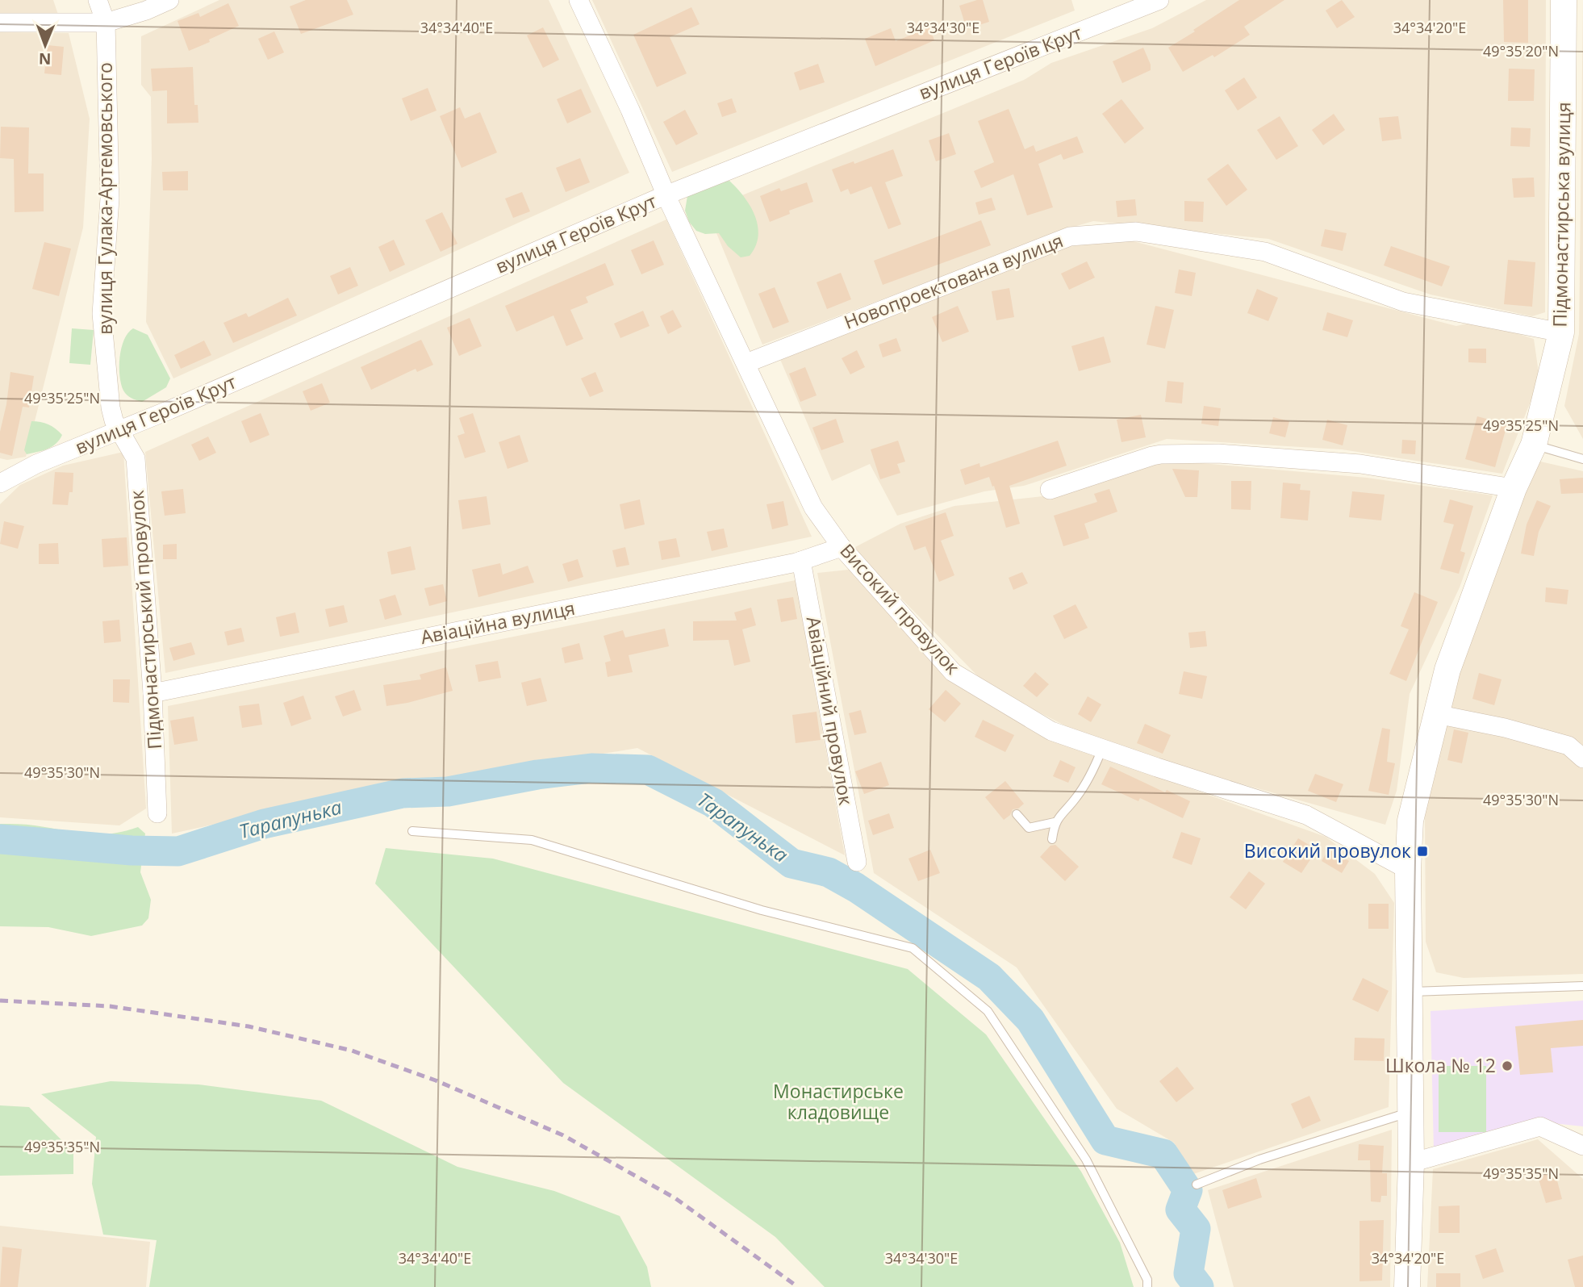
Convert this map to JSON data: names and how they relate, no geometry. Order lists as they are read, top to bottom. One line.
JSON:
{"streets":{"street":["вулиця Героїв Крут","вулиця Гулака-Артемовського","Підмонастирська вулиця","Новопроектована вулиця","Високий провулок","Підмонастирський провулок","Авіаційна вулиця","Авіаційний провулок"]},"crossings":[["вулиця Героїв Крут","вулиця Гулака-Артемовського"],["вулиця Героїв Крут","Високий провулок"],["вулиця Героїв Крут","Підмонастирський провулок"],["вулиця Гулака-Артемовського","Підмонастирський провулок"],["Підмонастирська вулиця","Новопроектована вулиця"],["Підмонастирська вулиця","Високий провулок"],["Новопроектована вулиця","Високий провулок"],["Високий провулок","Авіаційна вулиця"],["Підмонастирський провулок","Авіаційна вулиця"],["Авіаційна вулиця","Авіаційний провулок"]],"water":["Тарапунька"],"parks":["Монастирське кладовище"],"places":{"transit":["Високий провулок"],"other":["Школа № 12"]},"north":"bottom","coordinates":["34°34'40\"E","34°34'30\"E","34°34'20\"E","49°35'20\"N","49°35'25\"N","49°35'30\"N","49°35'35\"N"]}
